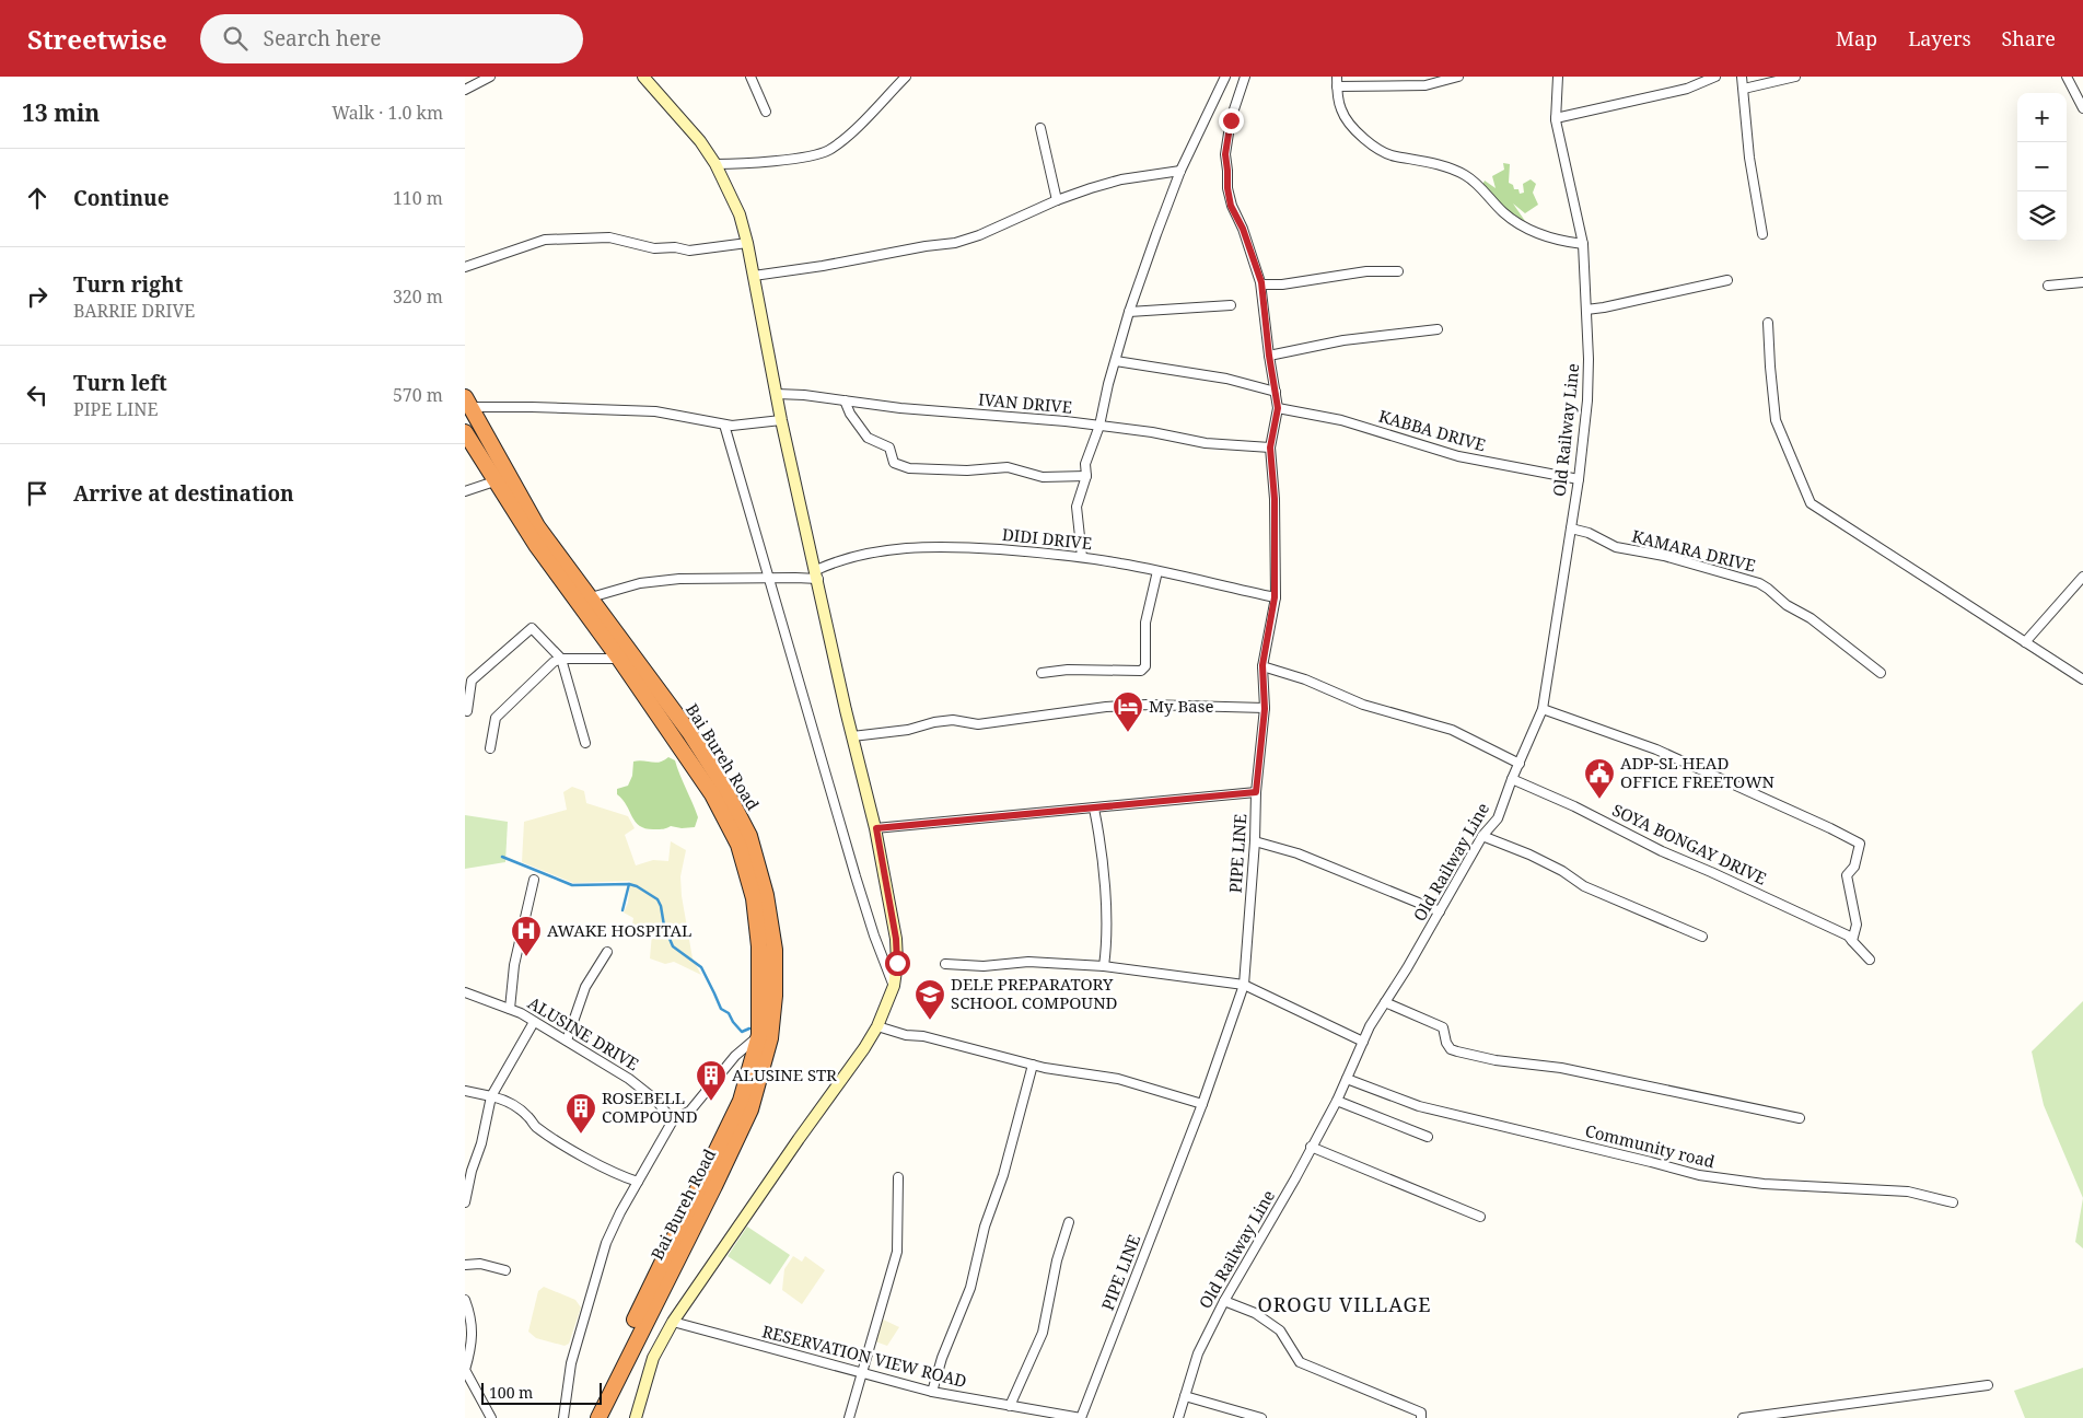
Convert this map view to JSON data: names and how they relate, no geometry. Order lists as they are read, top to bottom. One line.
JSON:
{"streets":{"highway":["Bai Bureh Road"],"street":["IVAN DRIVE","Old Railway Line","KABBA DRIVE","DIDI DRIVE","KAMARA DRIVE","SOYA BONGAY DRIVE","PIPE LINE","ALUSINE DRIVE","Community road","RESERVATION VIEW ROAD"]},"crossings":[["IVAN DRIVE","PIPE LINE"],["Old Railway Line","KABBA DRIVE"],["Old Railway Line","KAMARA DRIVE"],["Old Railway Line","SOYA BONGAY DRIVE"],["Old Railway Line","Community road"],["KABBA DRIVE","PIPE LINE"],["DIDI DRIVE","PIPE LINE"],["PIPE LINE","RESERVATION VIEW ROAD"]],"districts":["OROGU VILLAGE"],"places":{"hotel":["My Base"],"public building":["ADP-SL HEAD OFFICE FREETOWN"],"hospital":["AWAKE HOSPITAL"],"school or university":["DELE PREPARATORY SCHOOL COMPOUND"],"building":["ALUSINE STR","ROSEBELL COMPOUND"]},"scale_bar":"100 m","page":{"header":"Streetwise","search":"Search here","nav":["Map","Layers","Share"],"heading":["13 min","Walk · 1.0 km"],"map_buttons":["+","−"],"list":[["Continue","110 m"],["Turn right","BARRIE DRIVE","320 m"],["Turn left","PIPE LINE","570 m"],"Arrive at destination"],"scale":"100 m"}}
